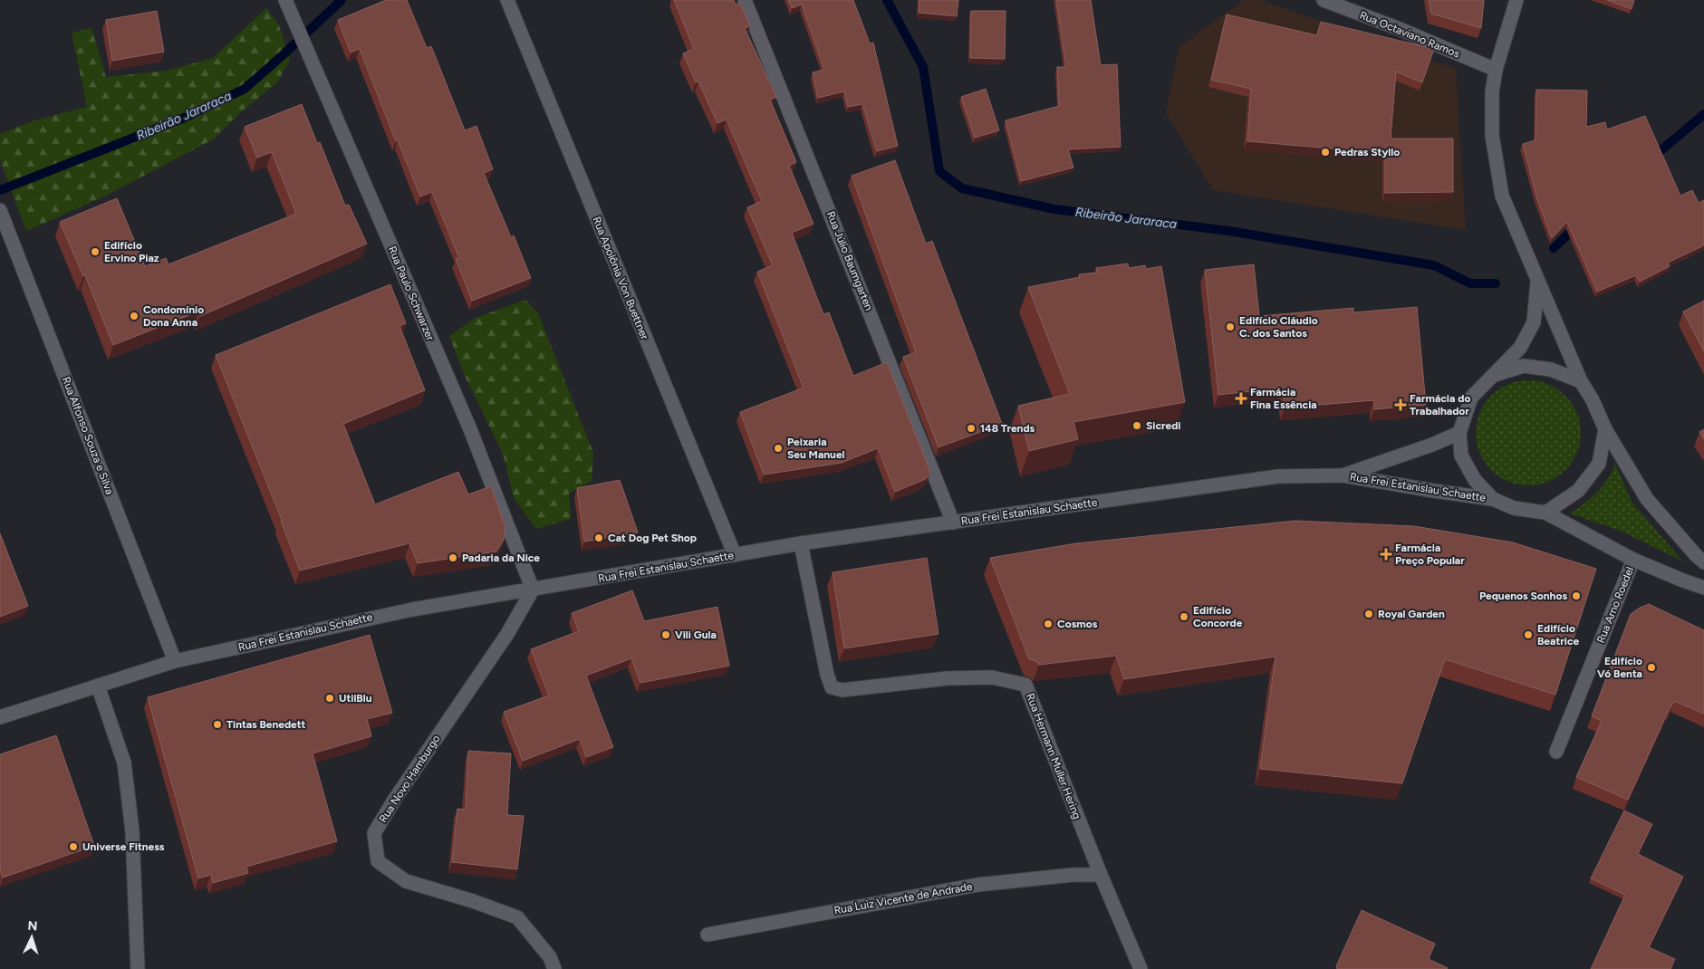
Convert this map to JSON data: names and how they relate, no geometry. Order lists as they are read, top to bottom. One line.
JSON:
{"streets":{"street":["Rua Octaviano Ramos","Rua Júlio Baumgarten","Rua Apolônia Von Buettner","Rua Paulo Schwarzer","Rua Alfonso Souza e Silva","Rua Frei Estanislau Schaette","Rua Arno Roedel","Rua Hermann Muller Hering","Rua Novo Hamburgo","Rua Luiz Vicente de Andrade"]},"crossings":[["Rua Júlio Baumgarten","Rua Frei Estanislau Schaette"],["Rua Apolônia Von Buettner","Rua Frei Estanislau Schaette"],["Rua Paulo Schwarzer","Rua Frei Estanislau Schaette"],["Rua Paulo Schwarzer","Rua Novo Hamburgo"],["Rua Alfonso Souza e Silva","Rua Frei Estanislau Schaette"],["Rua Frei Estanislau Schaette","Rua Hermann Muller Hering"],["Rua Frei Estanislau Schaette","Rua Novo Hamburgo"],["Rua Hermann Muller Hering","Rua Luiz Vicente de Andrade"]],"water":["Ribeirão Jararaca"],"places":{"other":["Pedras Styllo","Edifício Ervino Piaz","Condomínio Dona Anna","Edifício Cláudio C. dos Santos","Sicredi","148 Trends","Peixaria Seu Manuel","Cat Dog Pet Shop","Padaria da Nice","Pequenos Sonhos","Royal Garden","Edifício Concorde","Cosmos","Vili Gula","Edifício Beatrice","Edifício Vó Benta","UtilBlu","Tintas Benedett","Universe Fitness"],"health":["Farmácia Fina Essência","Farmácia do Trabalhador","Farmácia Preço Popular"]},"north":"top"}
